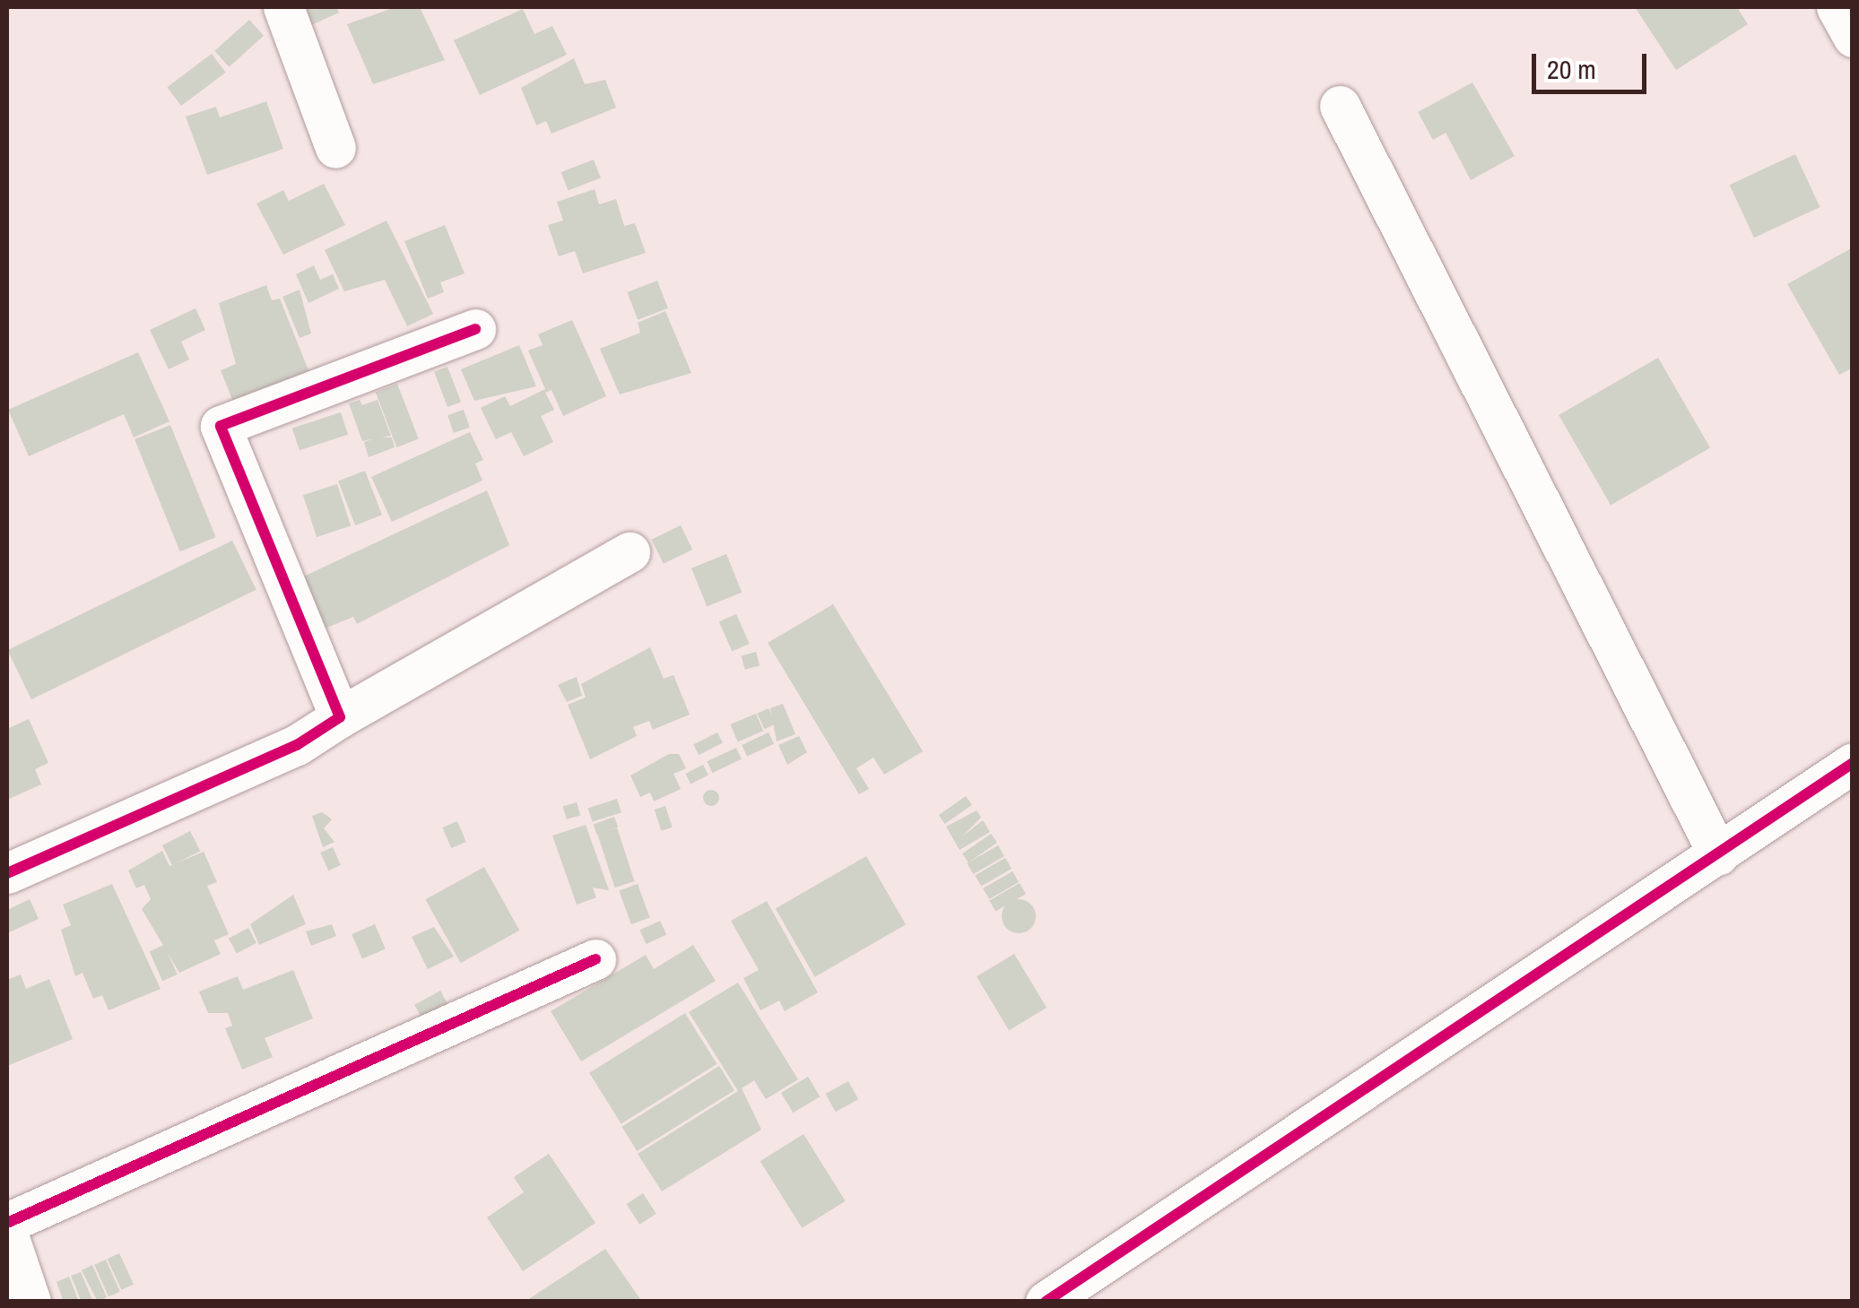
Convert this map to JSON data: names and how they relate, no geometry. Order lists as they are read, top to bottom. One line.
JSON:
{"scale_bar":"20 m"}
